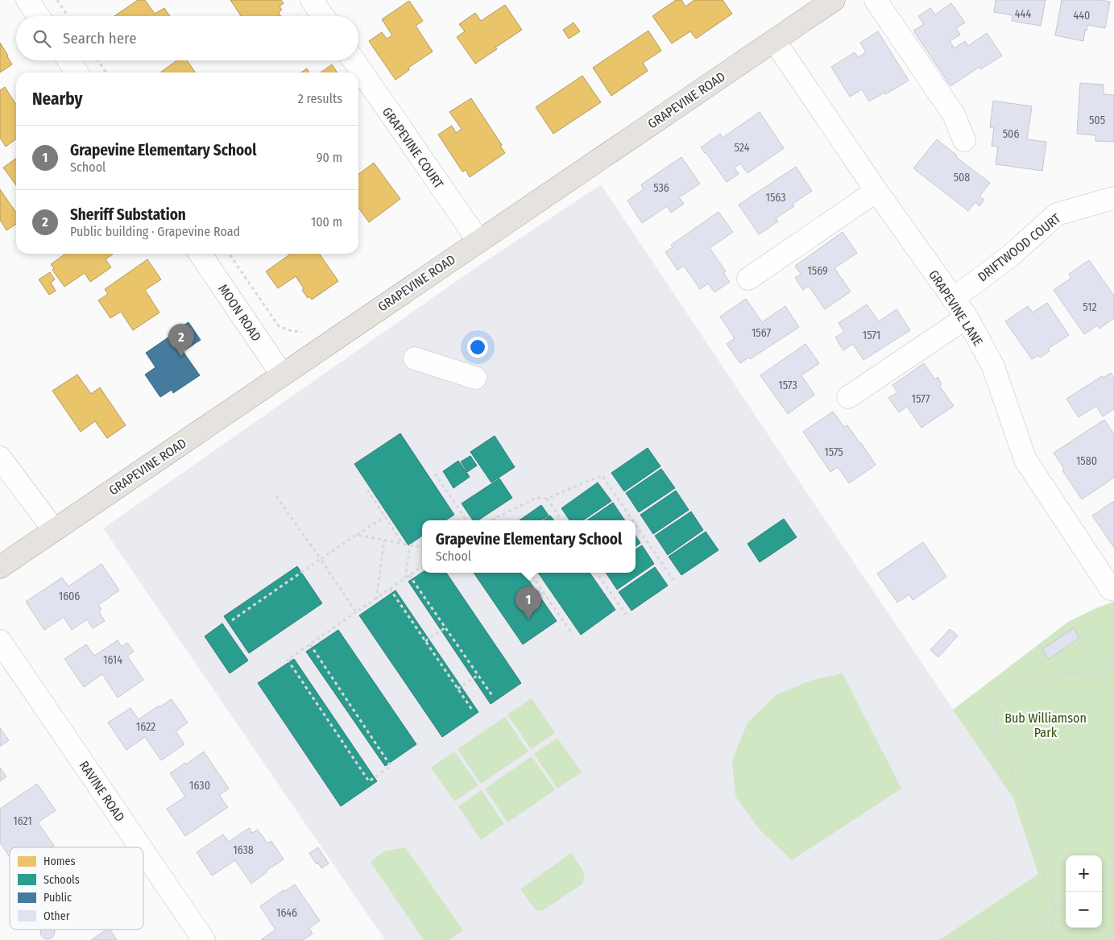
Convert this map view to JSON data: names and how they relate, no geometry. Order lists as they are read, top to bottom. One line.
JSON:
{"streets":{"main road":["GRAPEVINE ROAD"],"street":["GRAPEVINE COURT","DRIFTWOOD COURT","GRAPEVINE LANE","MOON ROAD","RAVINE ROAD"]},"crossings":[["GRAPEVINE ROAD","GRAPEVINE COURT"],["GRAPEVINE ROAD","GRAPEVINE LANE"],["GRAPEVINE ROAD","MOON ROAD"],["DRIFTWOOD COURT","GRAPEVINE LANE"]],"parks":["Bub Williamson Park"],"house_numbers":["444","440","505","506","524","508","536","1563","1569","512","1567","1571","1573","1577","1575","1580","1606","1614","1622","1630","1621","1638","1646"],"legend":["Homes","Schools","Public","Other"],"page":{"search":"Search here","heading":["Nearby","2 results"],"list":[{"mark":"1","name":"Grapevine Elementary School","note":"School","value":"90 m"},{"mark":"2","name":"Sheriff Substation","note":"Public building · Grapevine Road","value":"100 m"}],"pins":["2","1"],"popup":["Grapevine Elementary School","School"],"map_buttons":["+","−"]}}
